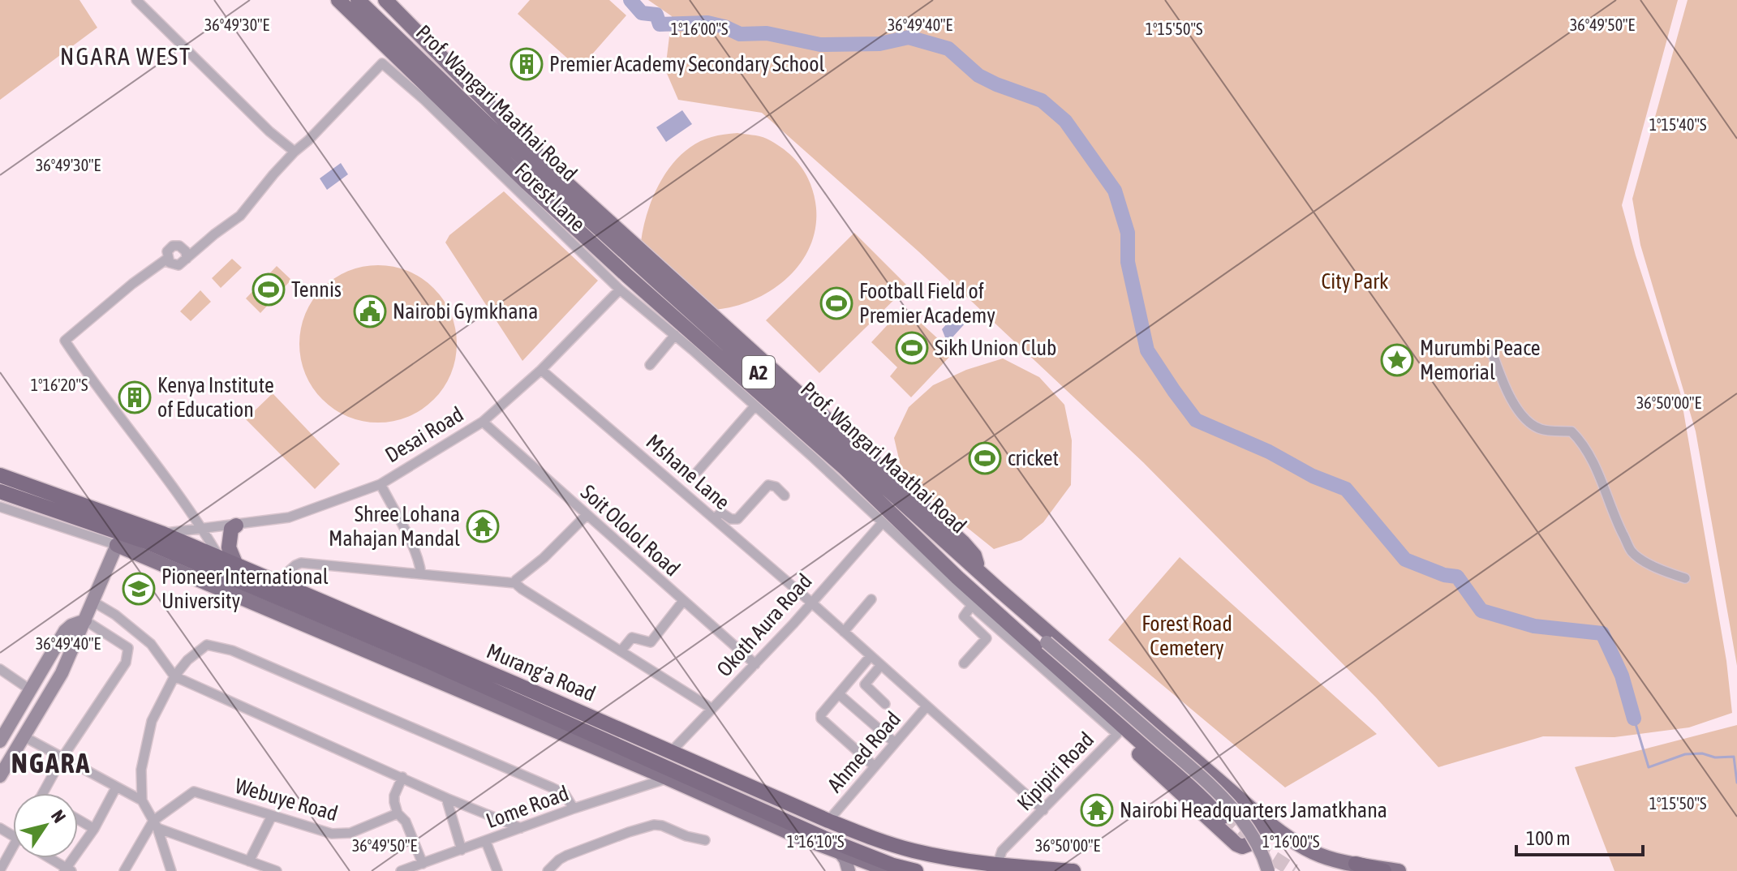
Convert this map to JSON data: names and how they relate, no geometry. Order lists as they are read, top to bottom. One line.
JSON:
{"streets":{"highway":["Prof. Wangari Maathai Road","A2","Murang'a Road"],"street":["Forest Lane","Desai Road","Mshane Lane","Soit Ololol Road","Okoth Aura Road","Ahmed Road","Kipipiri Road","Webuye Road","Lome Road"]},"crossings":[["Forest Lane","Desai Road"],["Forest Lane","Okoth Aura Road"],["Desai Road","Mshane Lane"],["Desai Road","Soit Ololol Road"],["Desai Road","Murang'a Road"],["Mshane Lane","Okoth Aura Road"],["Mshane Lane","Ahmed Road"],["Mshane Lane","Kipipiri Road"],["Soit Ololol Road","Okoth Aura Road"],["Okoth Aura Road","Murang'a Road"],["Murang'a Road","Ahmed Road"],["Murang'a Road","Kipipiri Road"],["Murang'a Road","Lome Road"]],"districts":["NGARA WEST","NGARA"],"parks":["City Park","Forest Road Cemetery"],"places":{"building":["Premier Academy Secondary School","Kenya Institute of Education"],"sports":["Tennis","Football Field of Premier Academy","Sikh Union Club","cricket"],"public building":["Nairobi Gymkhana"],"place":["Murumbi Peace Memorial"],"temple":["Shree Lohana Mahajan Mandal","Nairobi Headquarters Jamatkhana"],"school or university":["Pioneer International University"]},"scale_bar":"100 m","north":"top right","coordinates":["36°49'30\"E","36°49'40\"E","36°49'50\"E","1°16'00\"S","1°15'50\"S","1°15'40\"S","1°16'20\"S","36°50'00\"E","1°16'10\"S"]}
